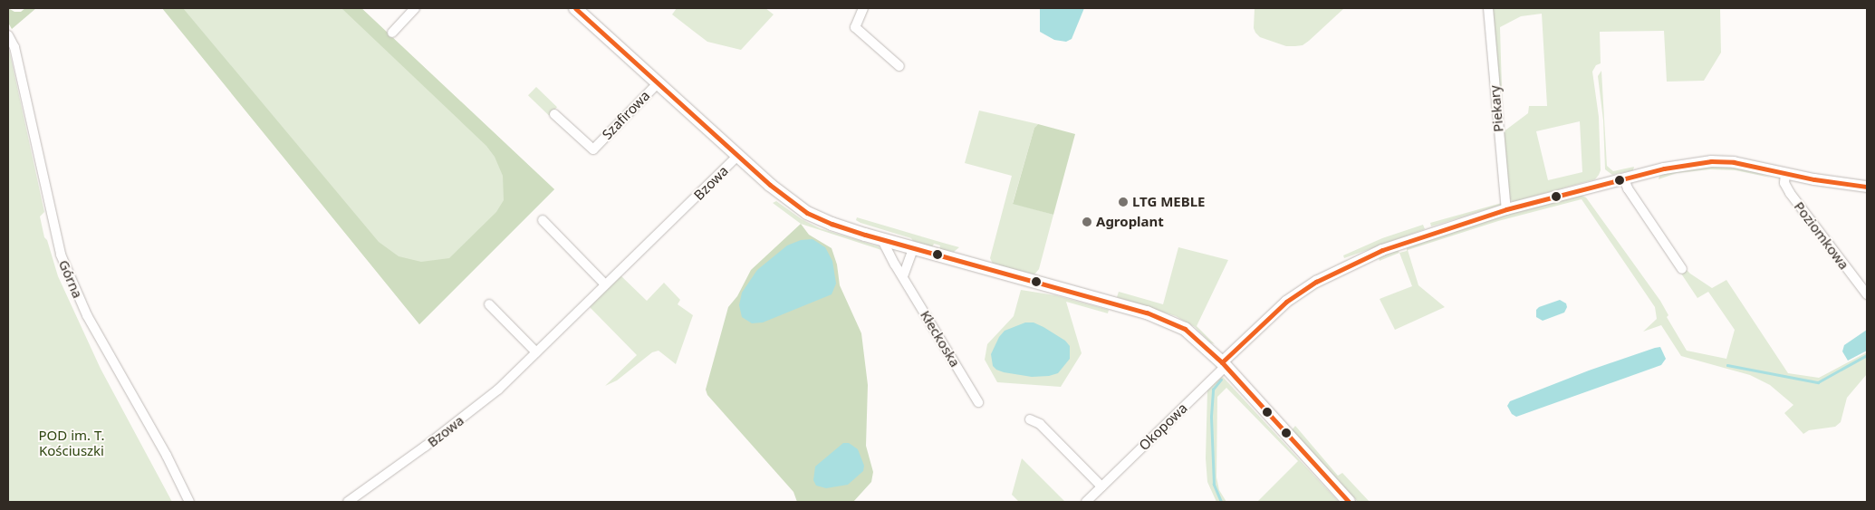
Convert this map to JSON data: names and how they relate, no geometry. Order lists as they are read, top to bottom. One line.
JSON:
{"streets":{"street":["Piekary","Szafirowa","Bzowa","Poziomkowa","Górna","Kłeckoska","Okopowa"]},"parks":["POD im. T. Kościuszki"],"places":["LTG MEBLE","Agroplant"]}
